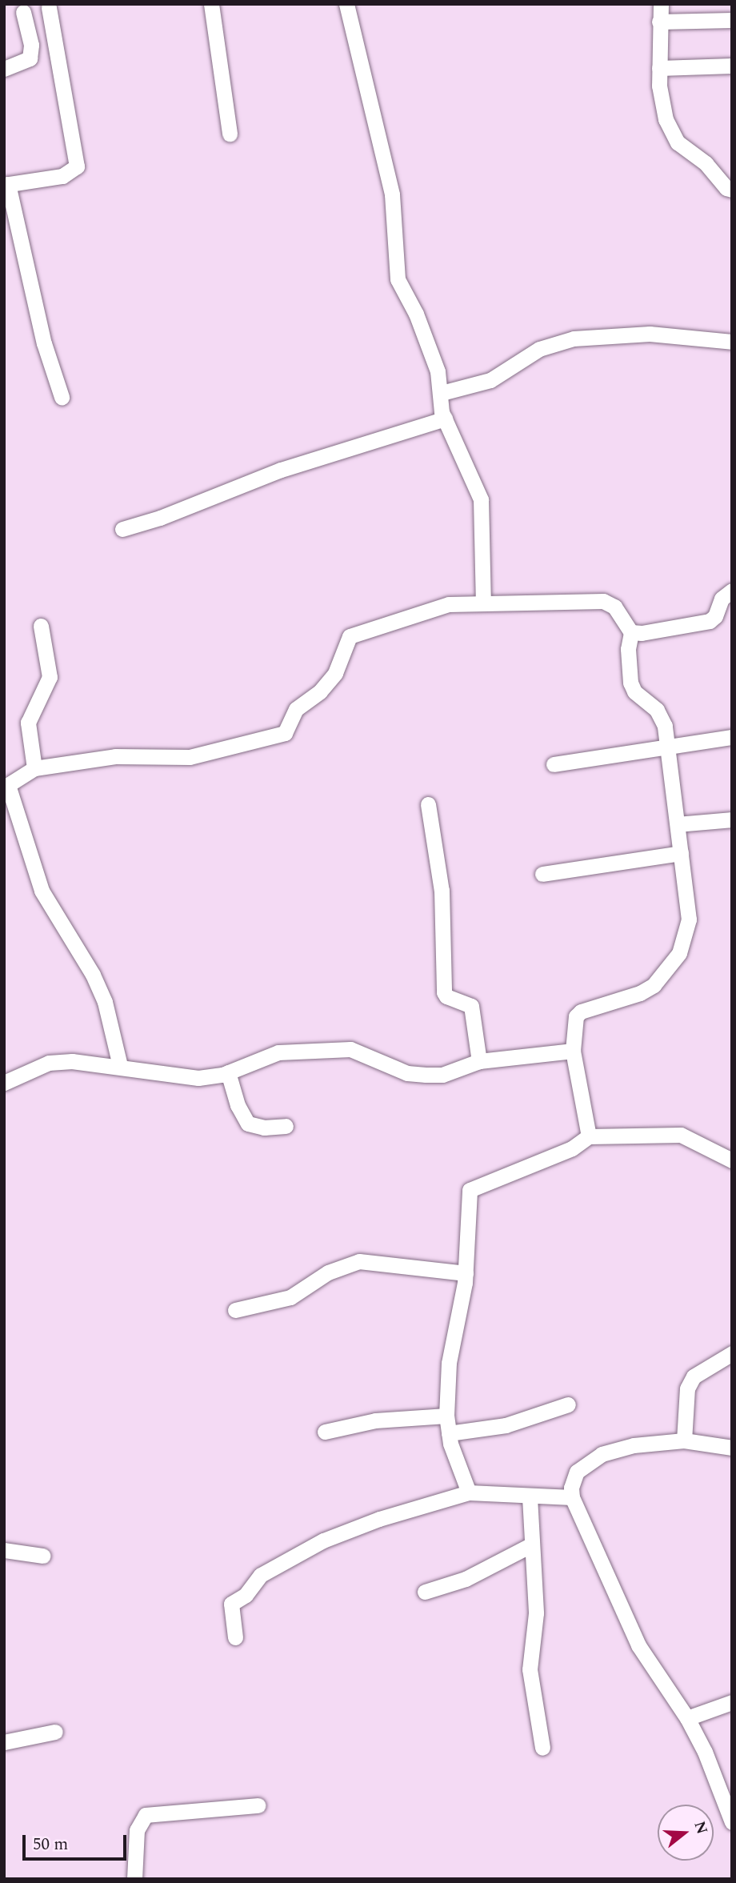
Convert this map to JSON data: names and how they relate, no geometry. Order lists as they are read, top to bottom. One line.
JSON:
{"scale_bar":"50 m","north":"right"}
